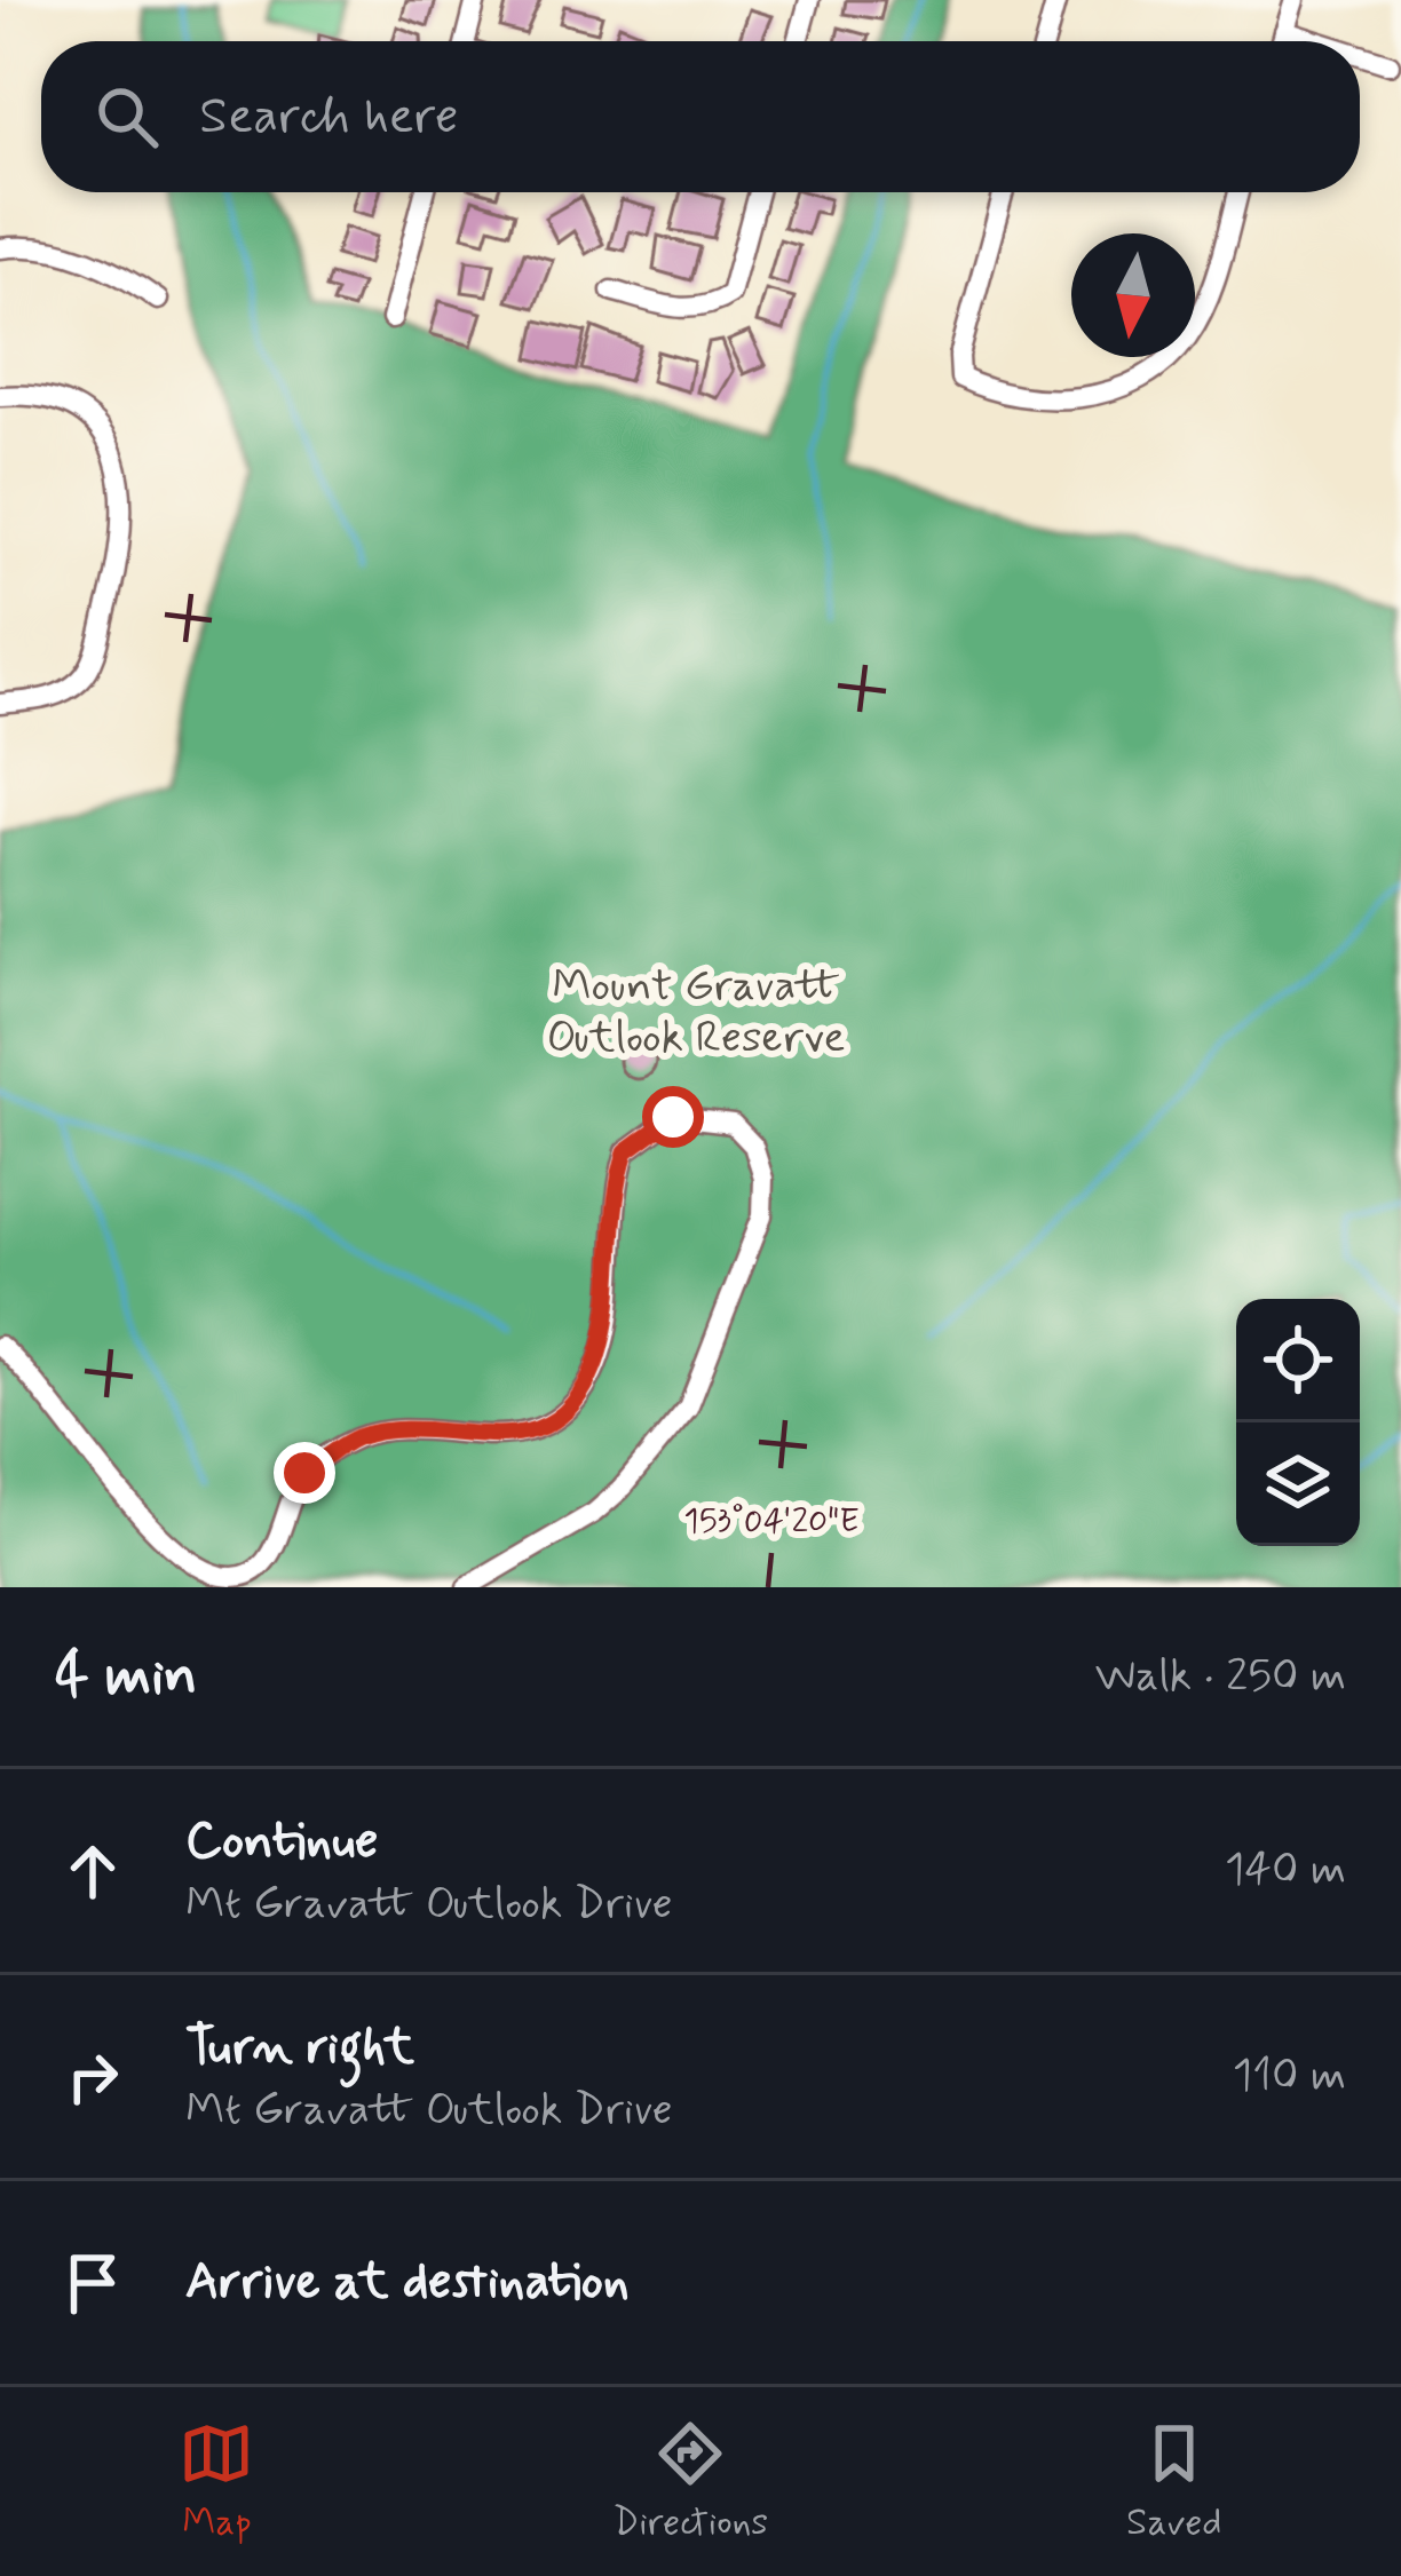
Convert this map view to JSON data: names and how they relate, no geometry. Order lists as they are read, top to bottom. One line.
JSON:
{"parks":["Mount Gravatt Outlook Reserve"],"north":"bottom","page":{"search":"Search here","heading":["4 min","Walk · 250 m"],"list":[["Continue","Mt Gravatt Outlook Drive","140 m"],["Turn right","Mt Gravatt Outlook Drive","110 m"],"Arrive at destination"],"nav":["Map","Directions","Saved"]},"coordinates":["153°04'20\"E"]}
